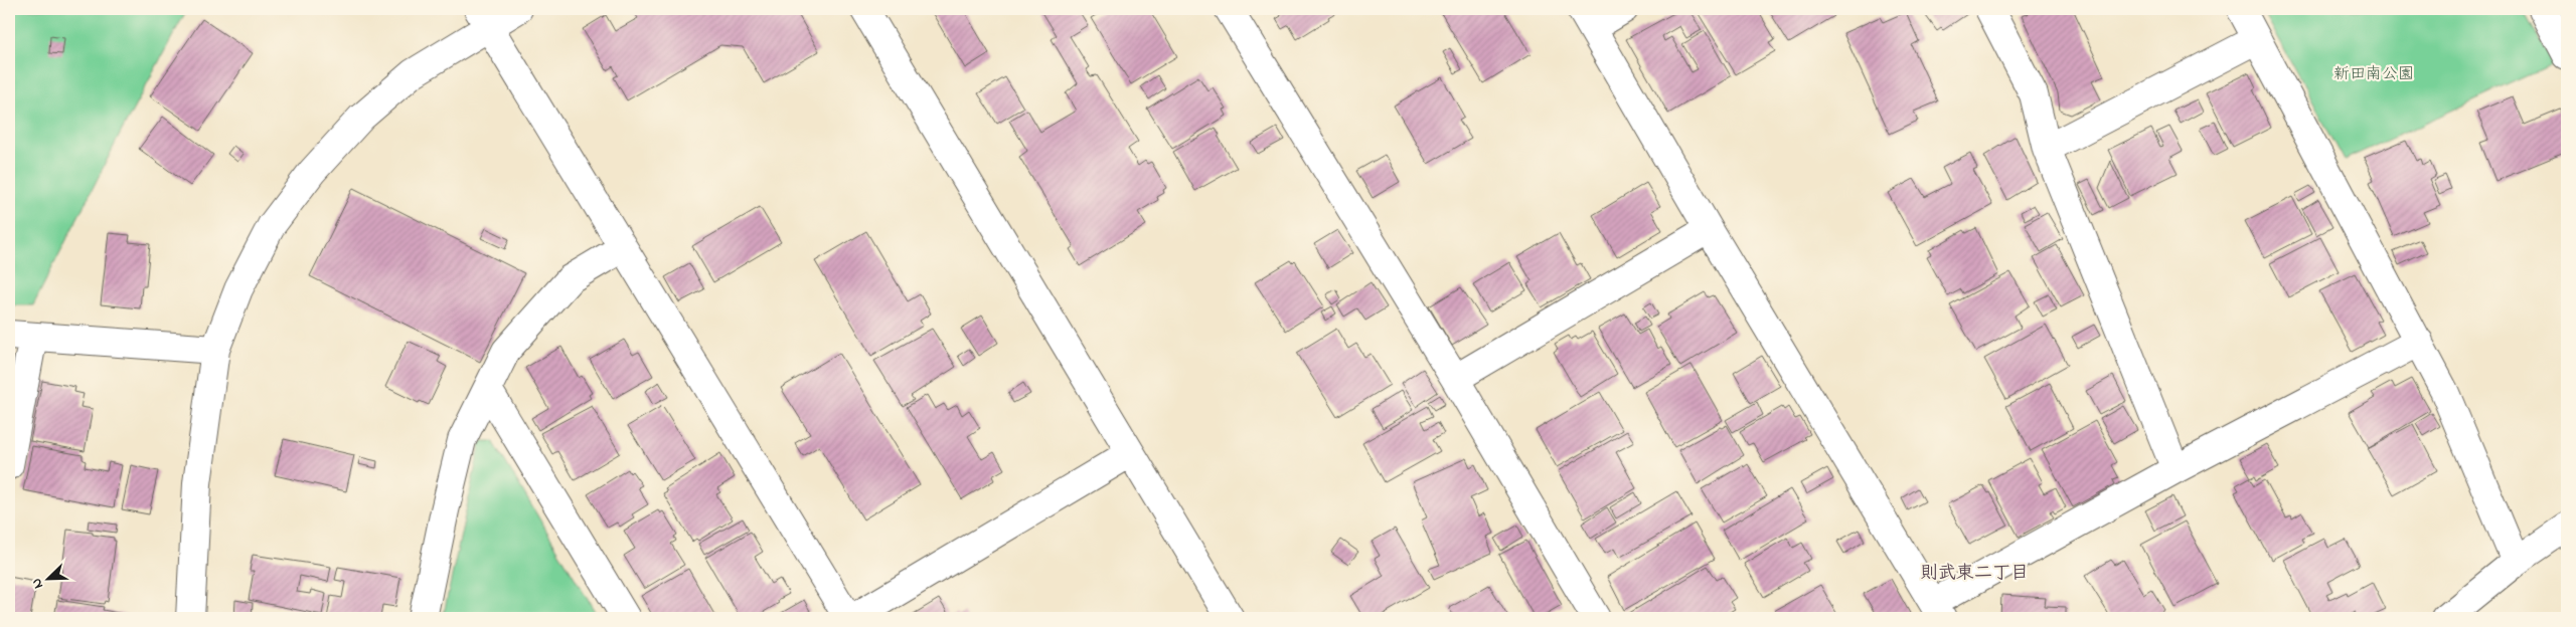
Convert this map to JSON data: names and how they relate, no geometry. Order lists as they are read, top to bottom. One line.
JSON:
{"districts":["則武東二丁目"],"parks":["新田南公園"],"north":"bottom left"}
